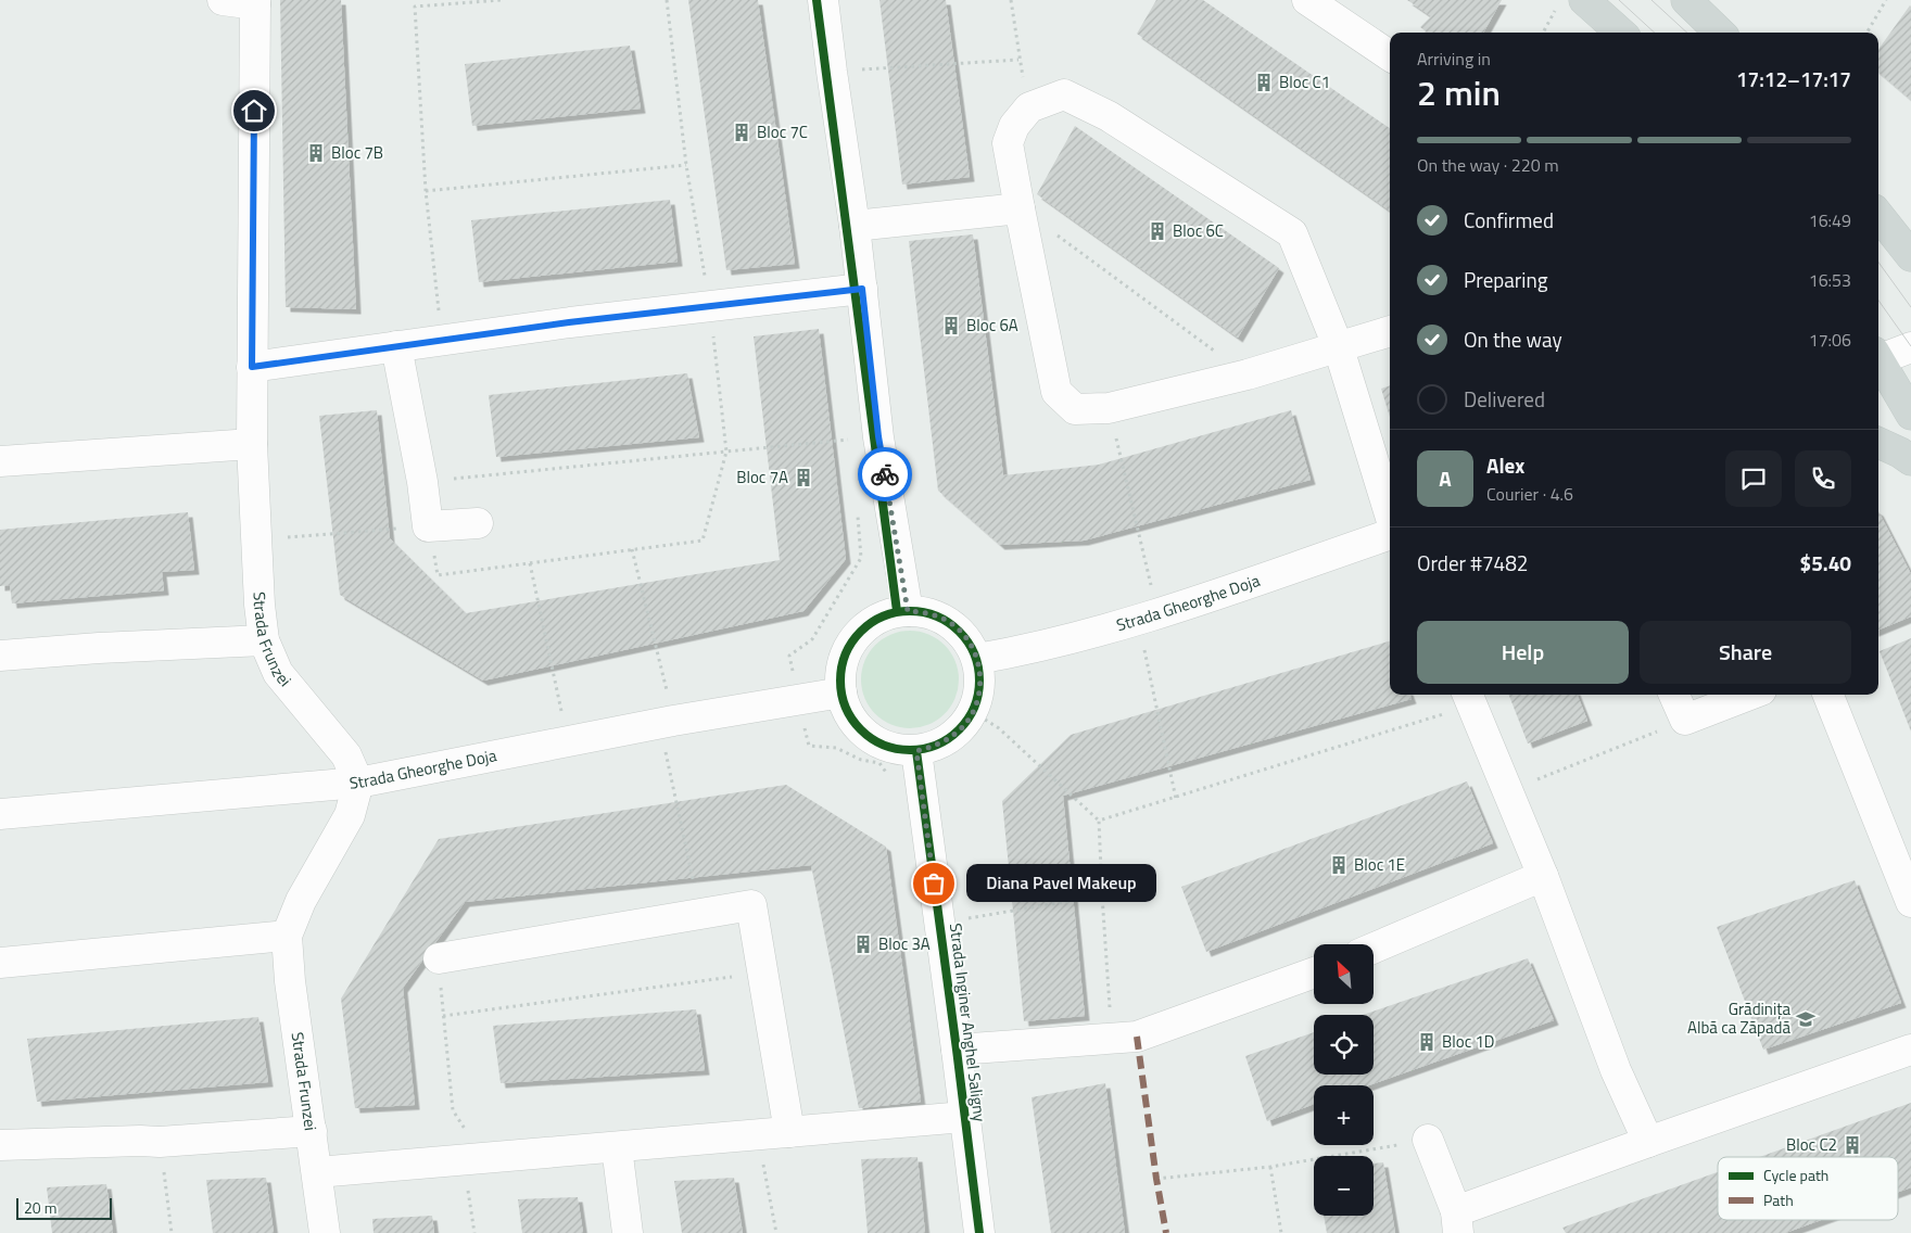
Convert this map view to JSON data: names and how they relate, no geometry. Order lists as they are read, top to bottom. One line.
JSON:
{"streets":{"street":["Strada Gheorghe Doja","Strada Frunzei","Strada Inginer Anghel Saligny"]},"crossings":[["Strada Gheorghe Doja","Strada Frunzei"],["Strada Gheorghe Doja","Strada Inginer Anghel Saligny"]],"places":{"building":["Bloc C1","Bloc 7C","Bloc 7B","Bloc 6C","Bloc 6A","Bloc 7A","Bloc 1E","Bloc 3A","Bloc 1D","Bloc C2"],"other":["Diana Pavel Makeup"],"school or university":["Grădinița Albă ca Zăpadă"]},"legend":["Cycle path","Path"],"scale_bar":"20 m","north":"top left","page":{"heading":["2 min","Arriving in","17:12–17:17"],"panel":["Alex","Courier · 4.6","Order #7482","$5.40"],"bar":"On the way · 220 m","list":[["Confirmed","16:49"],["Preparing","16:53"],["On the way","17:06"],"Delivered"],"round":"A","buttons":["Help","Share"],"bubble":"Diana Pavel Makeup","map_buttons":["+","−"],"scale":"20 m"}}
